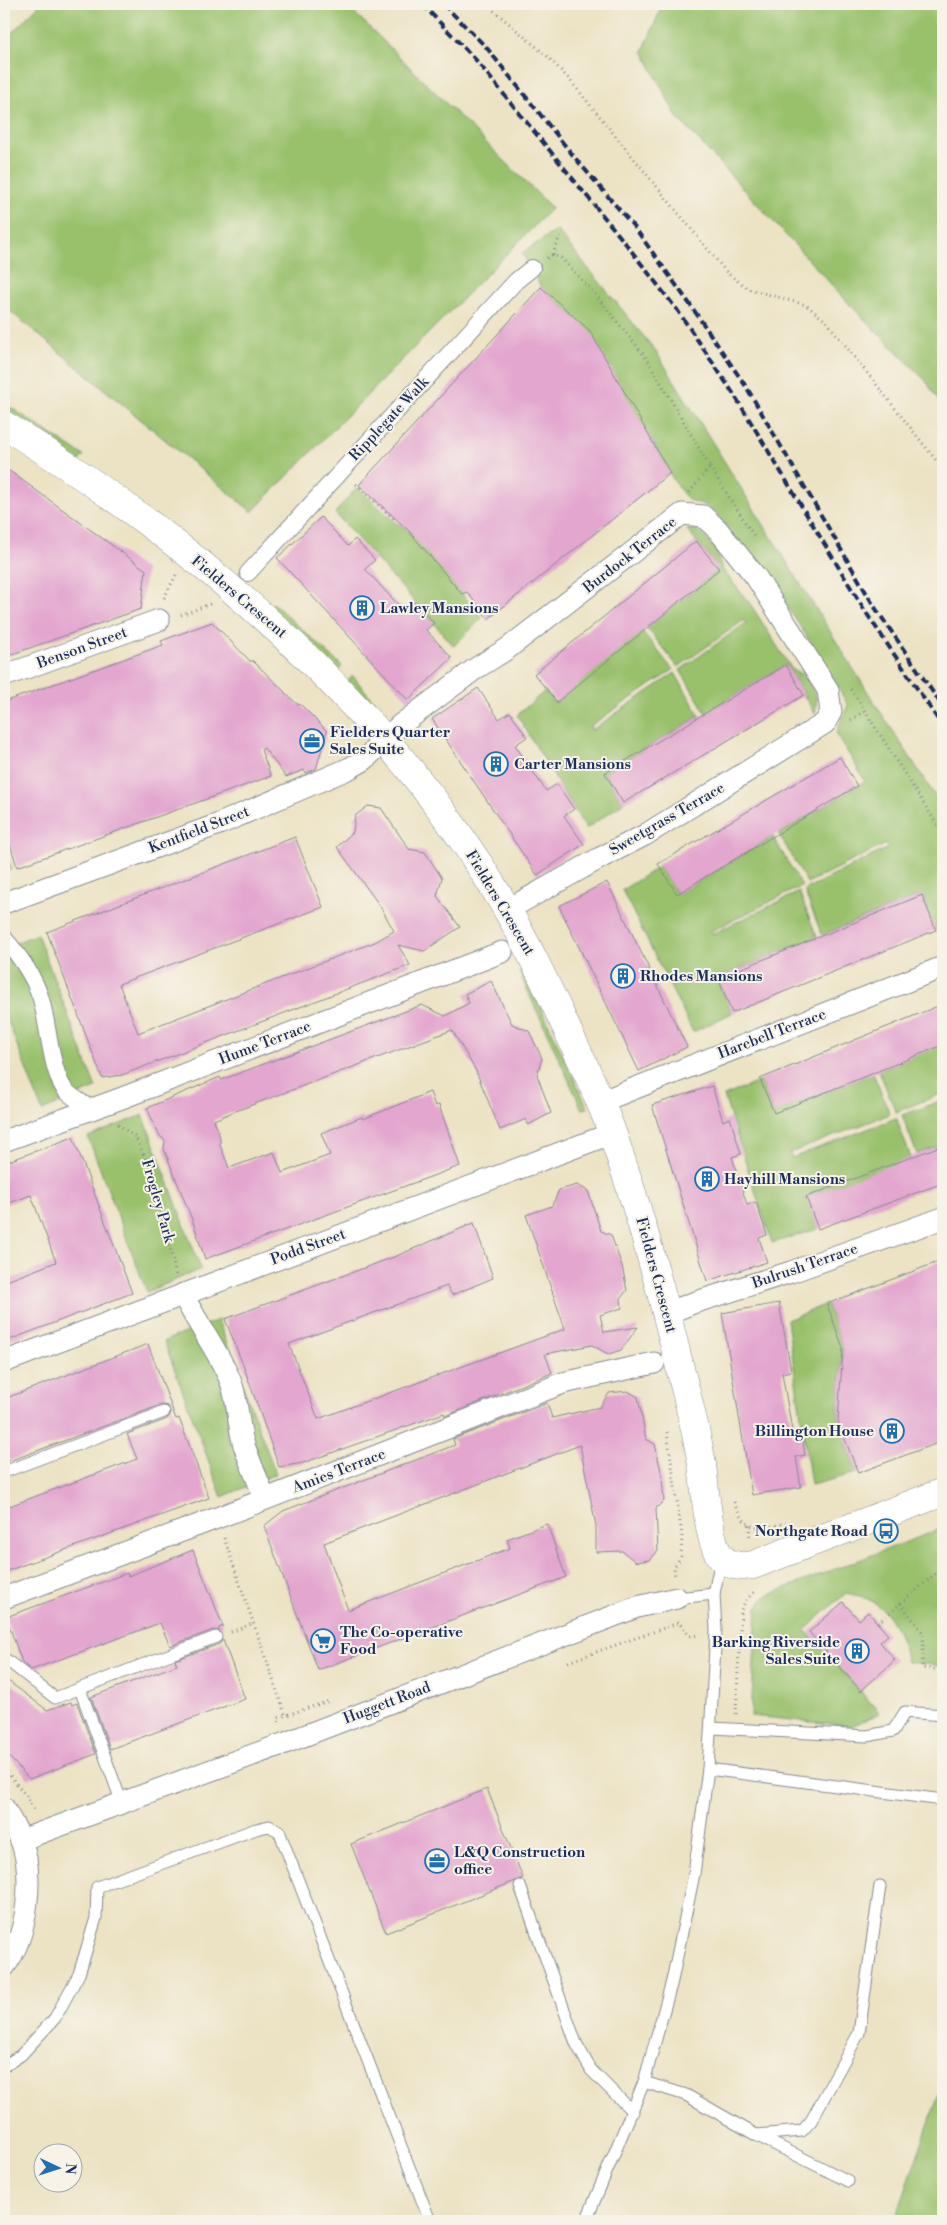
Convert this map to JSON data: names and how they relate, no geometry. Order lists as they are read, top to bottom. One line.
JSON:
{"streets":{"street":["Ripplegate Walk","Burdock Terrace","Fielders Crescent","Benson Street","Sweetgrass Terrace","Kentfield Street","Harebell Terrace","Hume Terrace","Podd Street","Bulrush Terrace","Amies Terrace","Huggett Road"],"path":["Frogley Park"]},"crossings":[["Burdock Terrace","Fielders Crescent"],["Burdock Terrace","Sweetgrass Terrace"],["Burdock Terrace","Kentfield Street"],["Fielders Crescent","Sweetgrass Terrace"],["Fielders Crescent","Kentfield Street"],["Fielders Crescent","Harebell Terrace"],["Fielders Crescent","Hume Terrace"],["Fielders Crescent","Podd Street"],["Fielders Crescent","Bulrush Terrace"],["Fielders Crescent","Amies Terrace"],["Hume Terrace","Frogley Park"],["Frogley Park","Podd Street"]],"places":{"building":["Lawley Mansions","Carter Mansions","Rhodes Mansions","Hayhill Mansions","Billington House","Barking Riverside Sales Suite"],"office":["Fielders Quarter Sales Suite","L&Q Construction office"],"bus stop":["Northgate Road"],"supermarket":["The Co-operative Food"]},"north":"right"}
